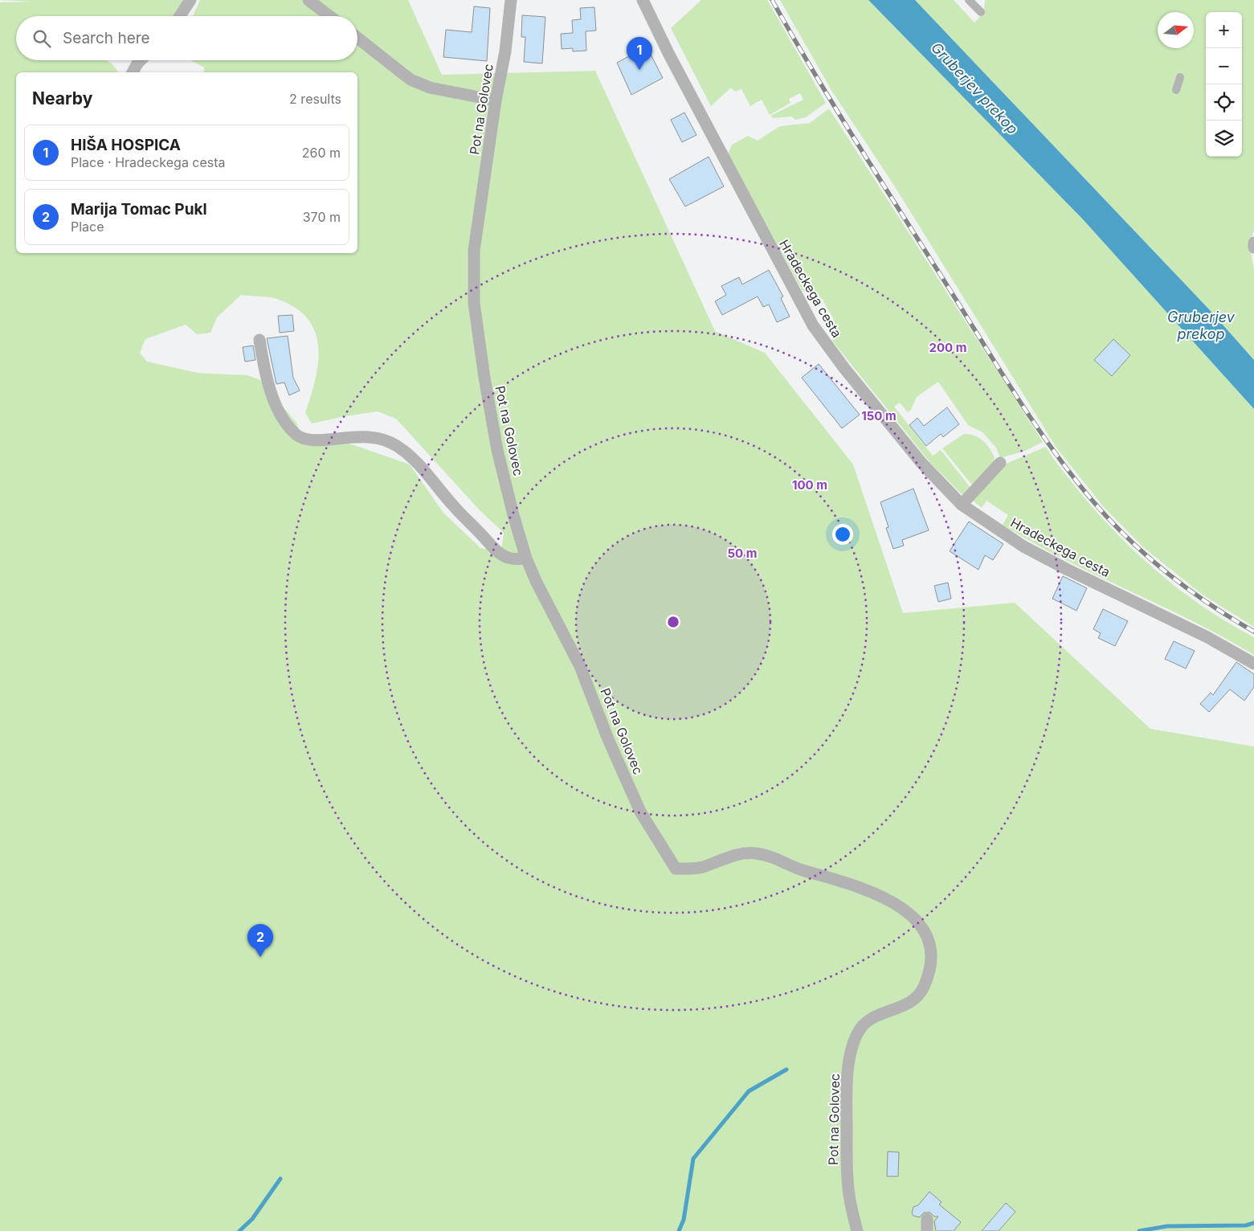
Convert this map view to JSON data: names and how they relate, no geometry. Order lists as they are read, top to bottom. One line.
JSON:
{"streets":{"street":["Pot na Golovec","Hradeckega cesta"]},"water":["Gruberjev prekop"],"north":"right","page":{"map_buttons":["+","−"],"search":"Search here","pins":["1","2"],"heading":["Nearby","2 results"],"list":[{"mark":"1","name":"HIŠA HOSPICA","note":"Place · Hradeckega cesta","value":"260 m"},{"mark":"2","name":"Marija Tomac Pukl","note":"Place","value":"370 m"}]},"rings":["200 m","150 m","100 m","50 m"]}
